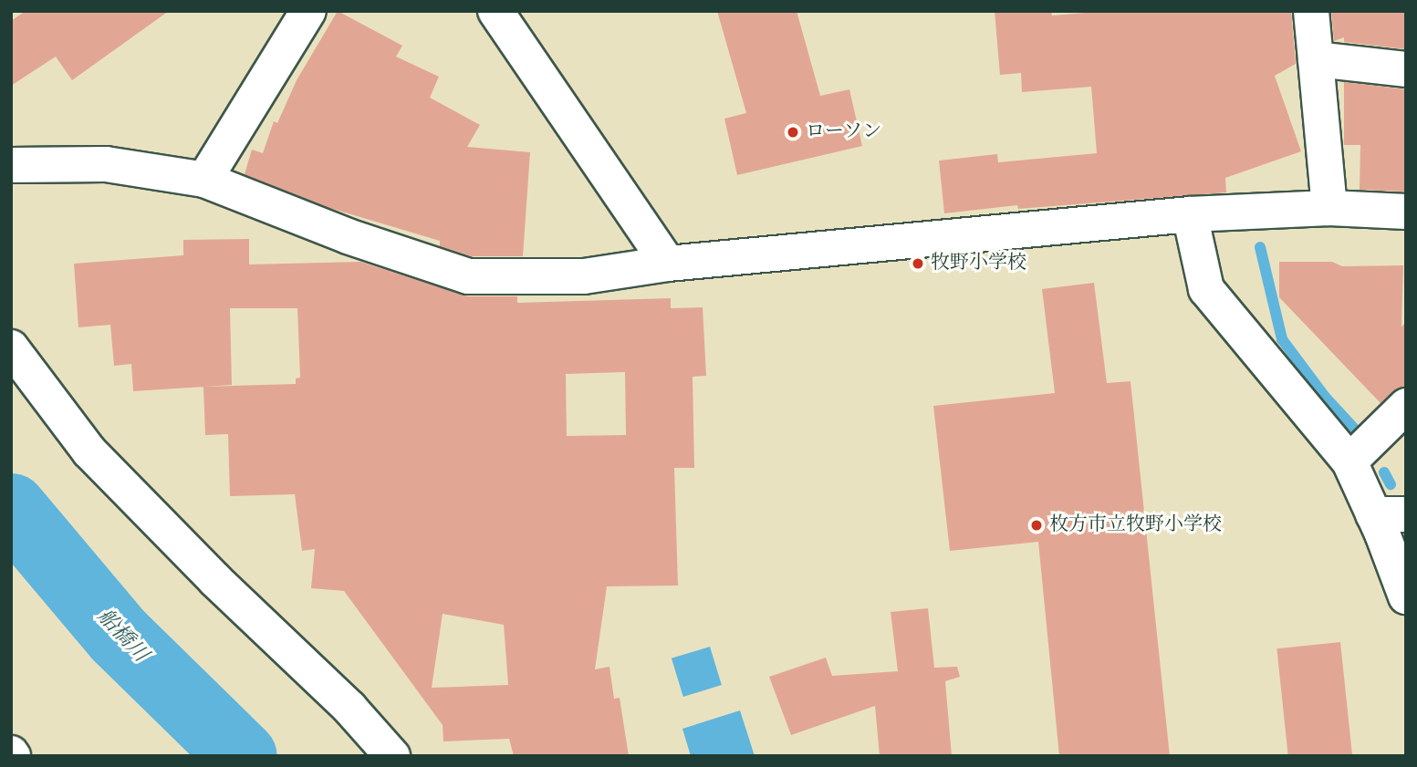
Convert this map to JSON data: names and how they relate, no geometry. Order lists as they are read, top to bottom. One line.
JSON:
{"water":["船橋川"],"places":["ローソン","牧野小学校","枚方市立牧野小学校"]}
